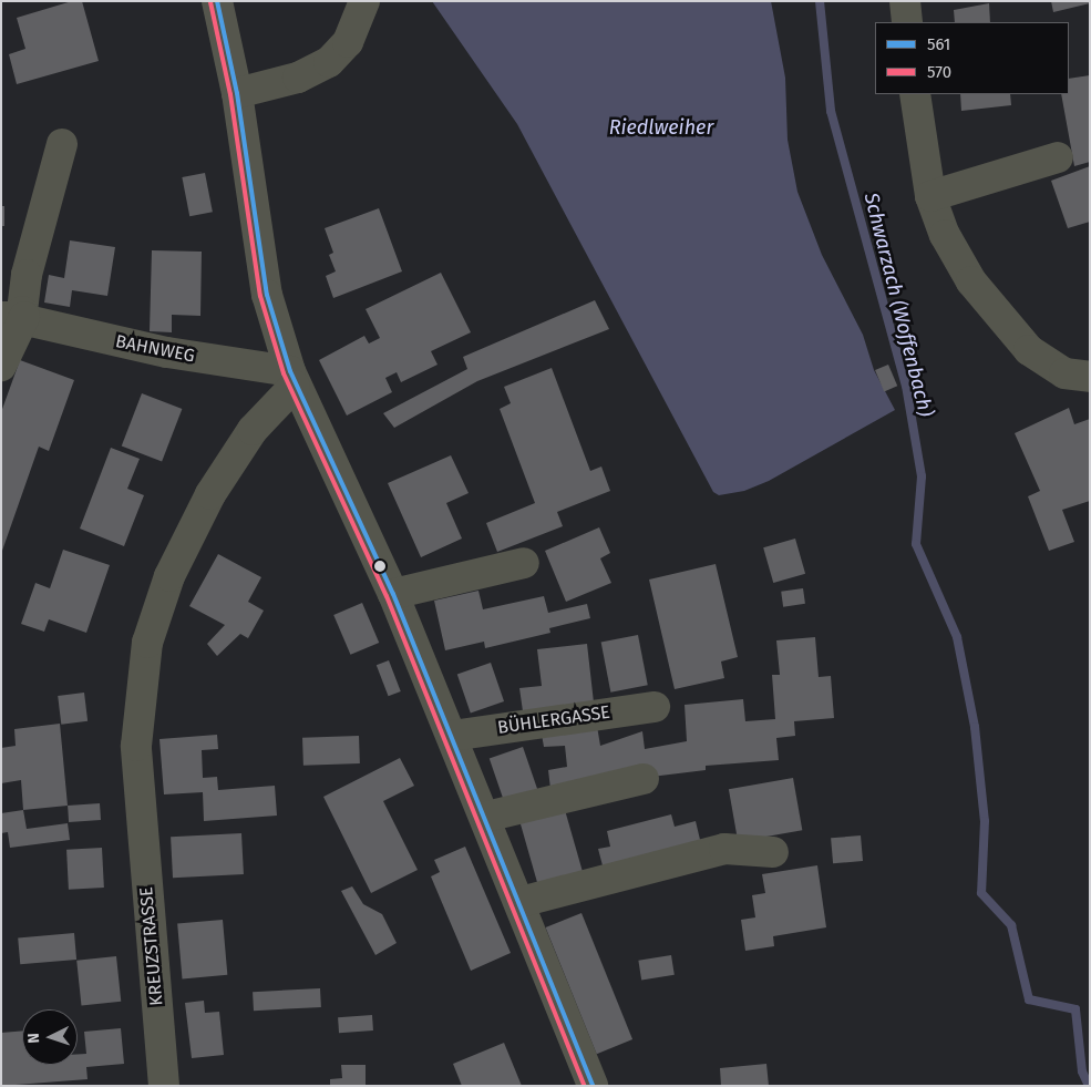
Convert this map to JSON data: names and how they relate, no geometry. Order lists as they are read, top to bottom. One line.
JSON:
{"streets":{"street":["BAHNWEG","BÜHLERGASSE","KREUZSTRASSE"]},"crossings":[["BAHNWEG","KREUZSTRASSE"]],"water":["Riedlweiher","Schwarzach (Woffenbach)"],"lines":["transit line 561","transit line 570"],"legend":["561","570"],"north":"left"}
